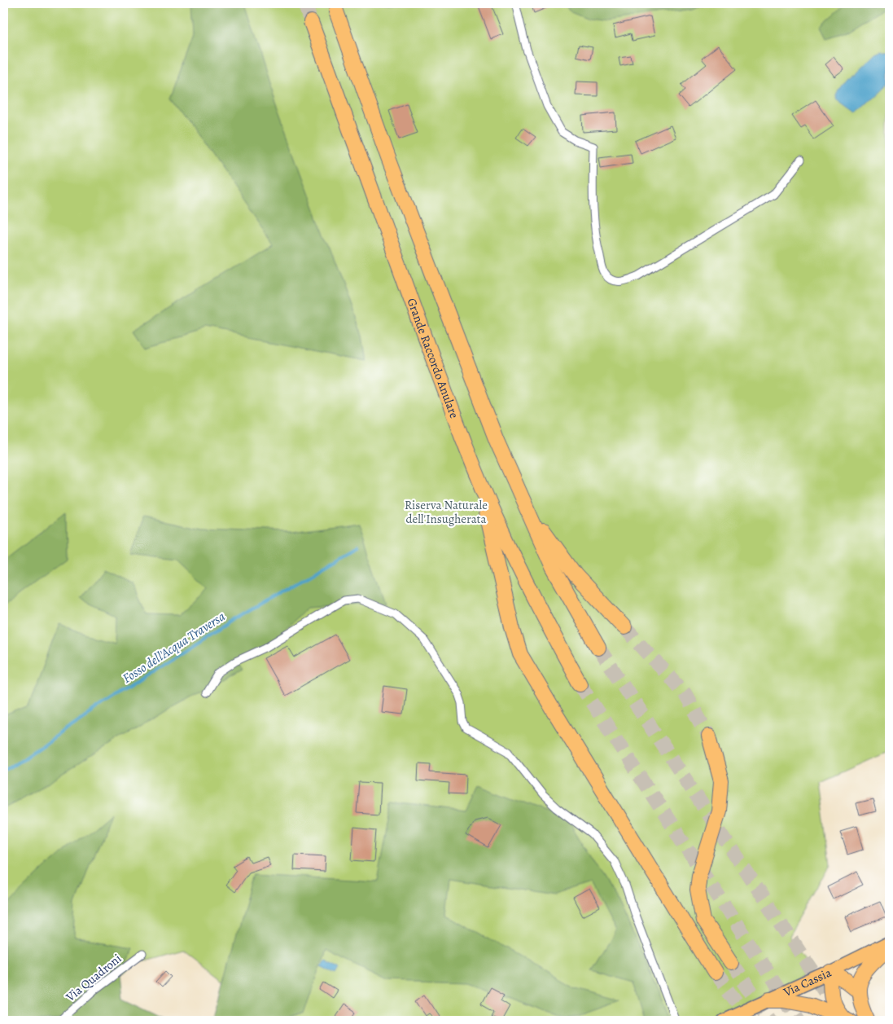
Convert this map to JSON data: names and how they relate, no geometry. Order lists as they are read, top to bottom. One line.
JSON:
{"streets":{"highway":["Grande Raccordo Anulare"],"main road":["Via Cassia"],"street":["Via Quadroni"]},"water":["Fosso dell'Acqua Traversa"],"parks":["Riserva Naturale dell'Insugherata"]}
